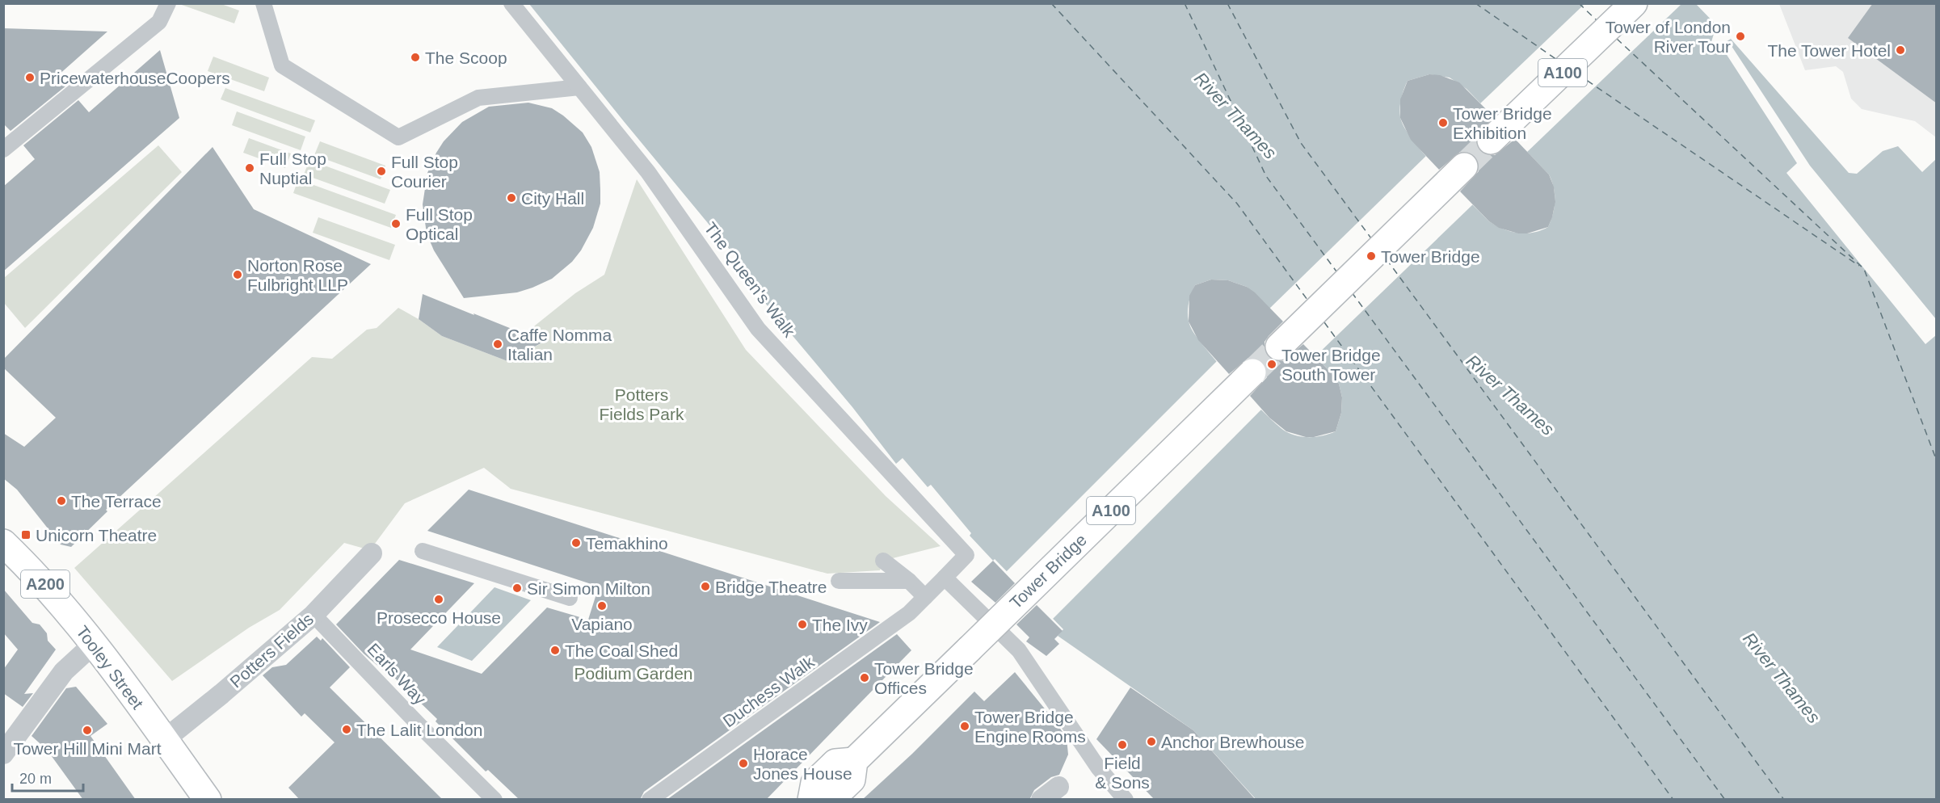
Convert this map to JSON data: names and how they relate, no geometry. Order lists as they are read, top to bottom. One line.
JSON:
{"streets":{"main road":["A100","Tower Bridge","A200","Tooley Street"],"street":["The Queen's Walk","Potters Fields","Earls Way","Duchess Walk"]},"crossings":[["A100","Tower Bridge"],["The Queen's Walk","Duchess Walk"],["Potters Fields","Tooley Street"],["Potters Fields","Earls Way"]],"water":["River Thames"],"parks":["Potters Fields Park","Podium Garden"],"places":{"other":["Tower of London River Tour","The Tower Hotel","The Scoop","PricewaterhouseCoopers","Tower Bridge Exhibition","Full Stop Nuptial","Full Stop Courier","City Hall","Full Stop Optical","Tower Bridge","Norton Rose Fulbright LLP","Caffe Nomma Italian","Tower Bridge South Tower","The Terrace","Temakhino","Bridge Theatre","Sir Simon Milton","Prosecco House","Vapiano","The Ivy","The Coal Shed","Tower Bridge Offices","Tower Bridge Engine Rooms","The Lalit London","Tower Hill Mini Mart","Anchor Brewhouse","Field & Sons","Horace Jones House"],"transit":["Unicorn Theatre"]},"scale_bar":"20 m"}
